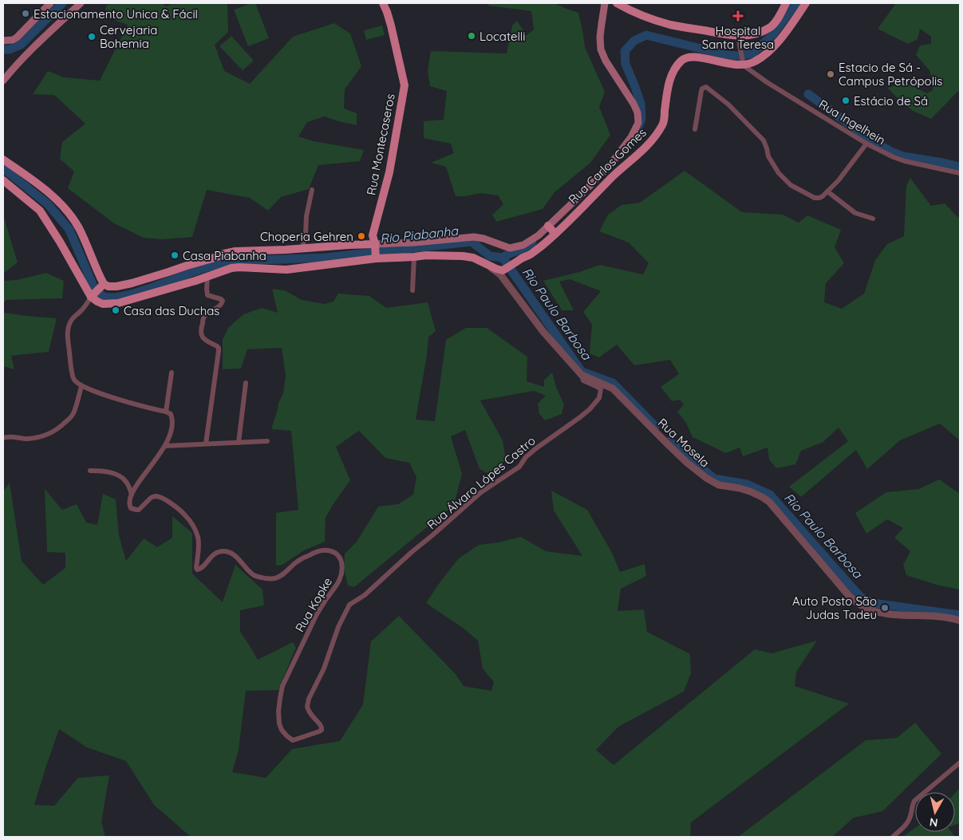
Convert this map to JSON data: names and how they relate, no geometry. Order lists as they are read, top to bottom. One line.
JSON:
{"streets":{"main road":["Rua Montecaseros","Rua Carlos Gomes"],"street":["Rua Ingelhein","Rua Mosela","Rua Álvaro Lópes Castro","Rua Kopke"]},"crossings":[["Rua Ingelhein","Rua Carlos Gomes"],["Rua Carlos Gomes","Rua Mosela"],["Rua Mosela","Rua Álvaro Lópes Castro"],["Rua Álvaro Lópes Castro","Rua Kopke"]],"water":["Rio Piabanha","Rio Paulo Barbosa"],"places":{"other":["Estacionamento Unica & Fácil","Locatelli","Cervejaria Bohemia","Estacio de Sá - Campus Petrópolis","Estácio de Sá","Choperia Gehren","Casa Piabanha","Casa das Duchas","Auto Posto São Judas Tadeu"],"health":["Hospital Santa Teresa"]},"north":"bottom"}
